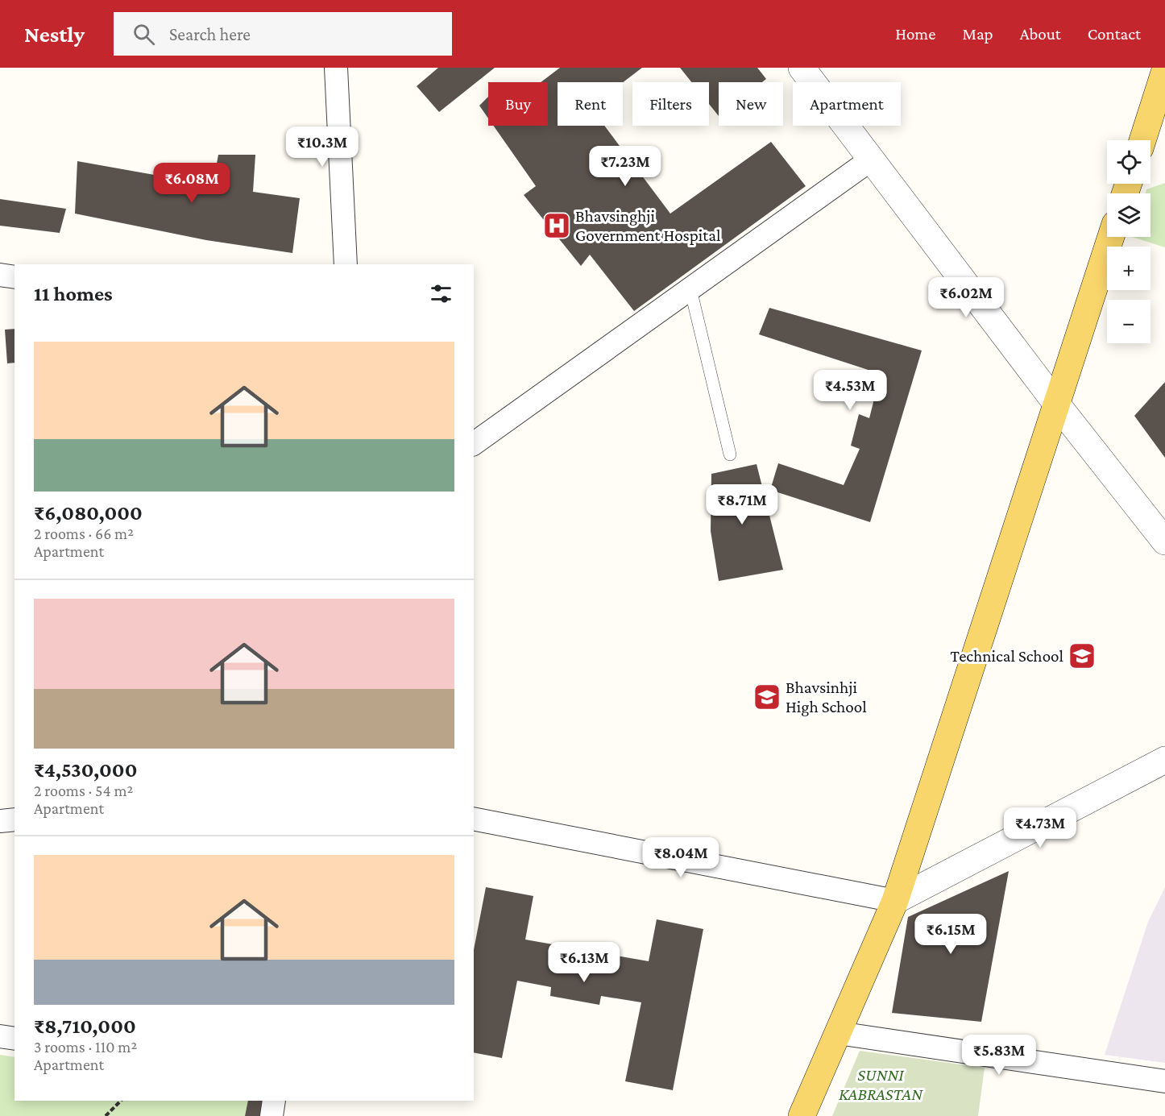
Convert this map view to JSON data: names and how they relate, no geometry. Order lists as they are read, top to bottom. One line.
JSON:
{"parks":["SUNNI KABRASTAN"],"places":{"hospital":["Bhavsinghji Government Hospital"],"school or university":["Technical School","Bhavsinhji High School"]},"page":{"header":"Nestly","search":"Search here","nav":["Home","Map","About","Contact"],"chip":["Buy","Rent","Filters","New","Apartment"],"price":["₹10.3M","₹7.23M","₹6.08M","₹6.02M","₹4.53M","₹8.71M","₹4.73M","₹8.04M","₹6.15M","₹6.13M","₹5.83M"],"map_buttons":["+","−"],"heading":"11 homes","list":[{"name":"₹6,080,000","note":"2 rooms · 66 m² · Apartment"},{"name":"₹4,530,000","note":"2 rooms · 54 m² · Apartment"},{"name":"₹8,710,000","note":"3 rooms · 110 m² · Apartment"}]}}
